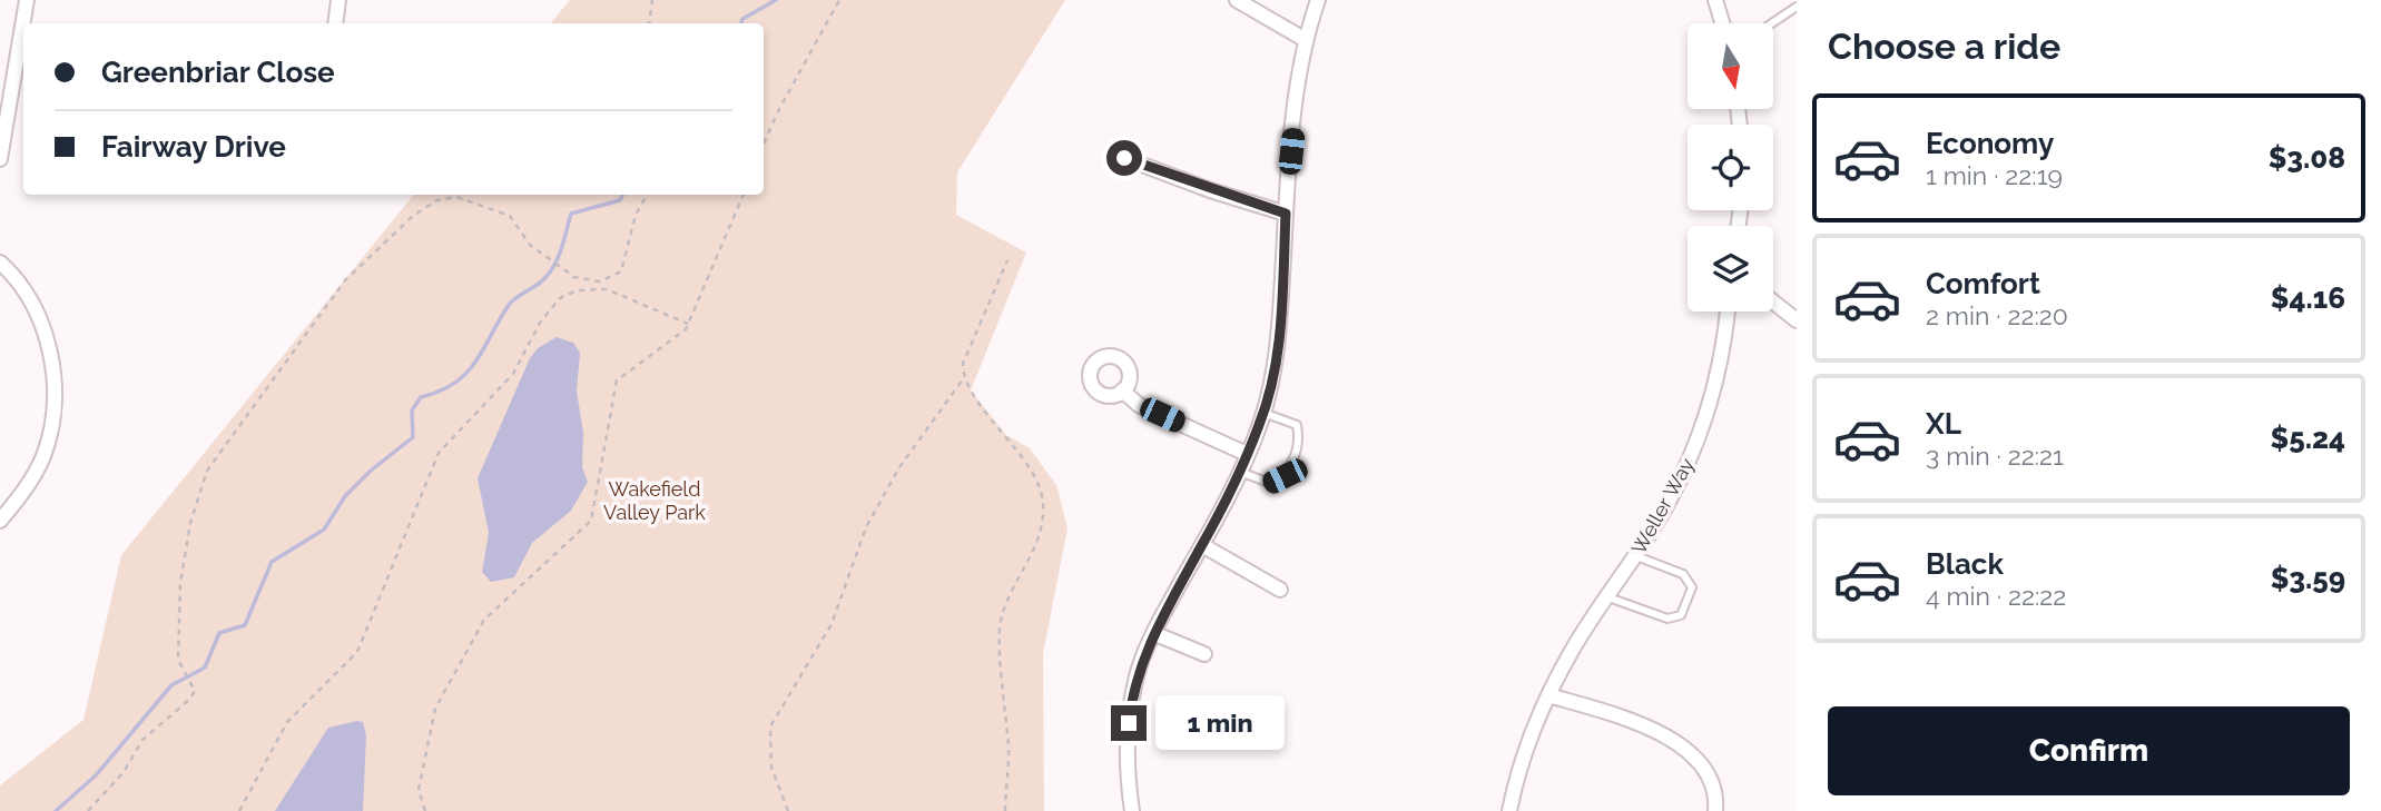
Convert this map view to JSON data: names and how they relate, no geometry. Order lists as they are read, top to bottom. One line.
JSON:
{"streets":{"street":["Weller Way"]},"parks":["Wakefield Valley Park"],"north":"bottom","page":{"heading":"Choose a ride","banner":["Greenbriar Close","Fairway Drive"],"list":[{"name":"Economy","note":"1 min · 22:19","value":"$3.08"},{"name":"Comfort","note":"2 min · 22:20","value":"$4.16"},{"name":"XL","note":"3 min · 22:21","value":"$5.24"},{"name":"Black","note":"4 min · 22:22","value":"$3.59"}],"buttons":"Confirm","bubble":"1 min"}}
